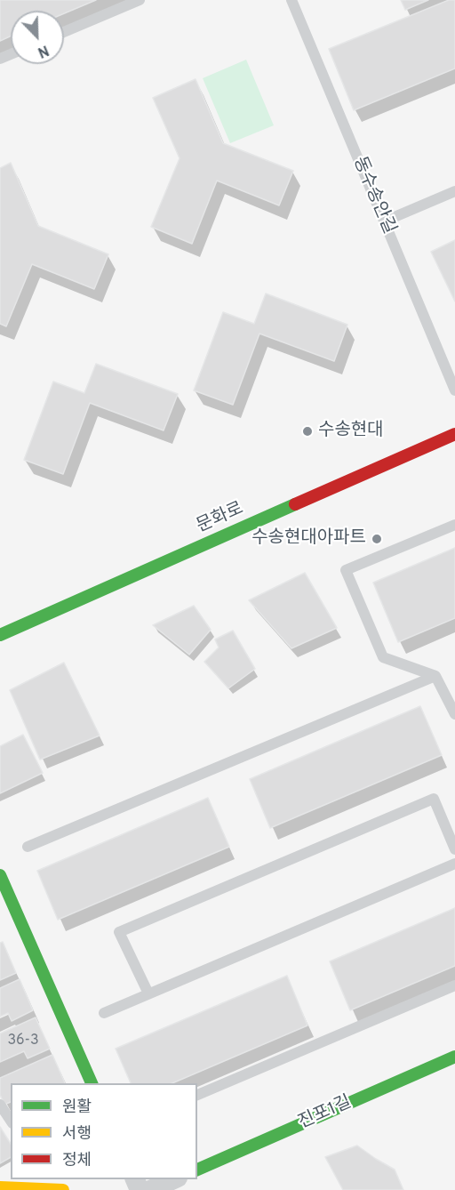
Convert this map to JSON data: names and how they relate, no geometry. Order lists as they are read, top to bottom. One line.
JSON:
{"streets":{"street":["문화로","진포1길"],"lane":["동수송안길"]},"places":["수송현대","수송현대아파트"],"house_numbers":["36-3"],"legend":["원활","서행","정체"],"north":"bottom right"}
